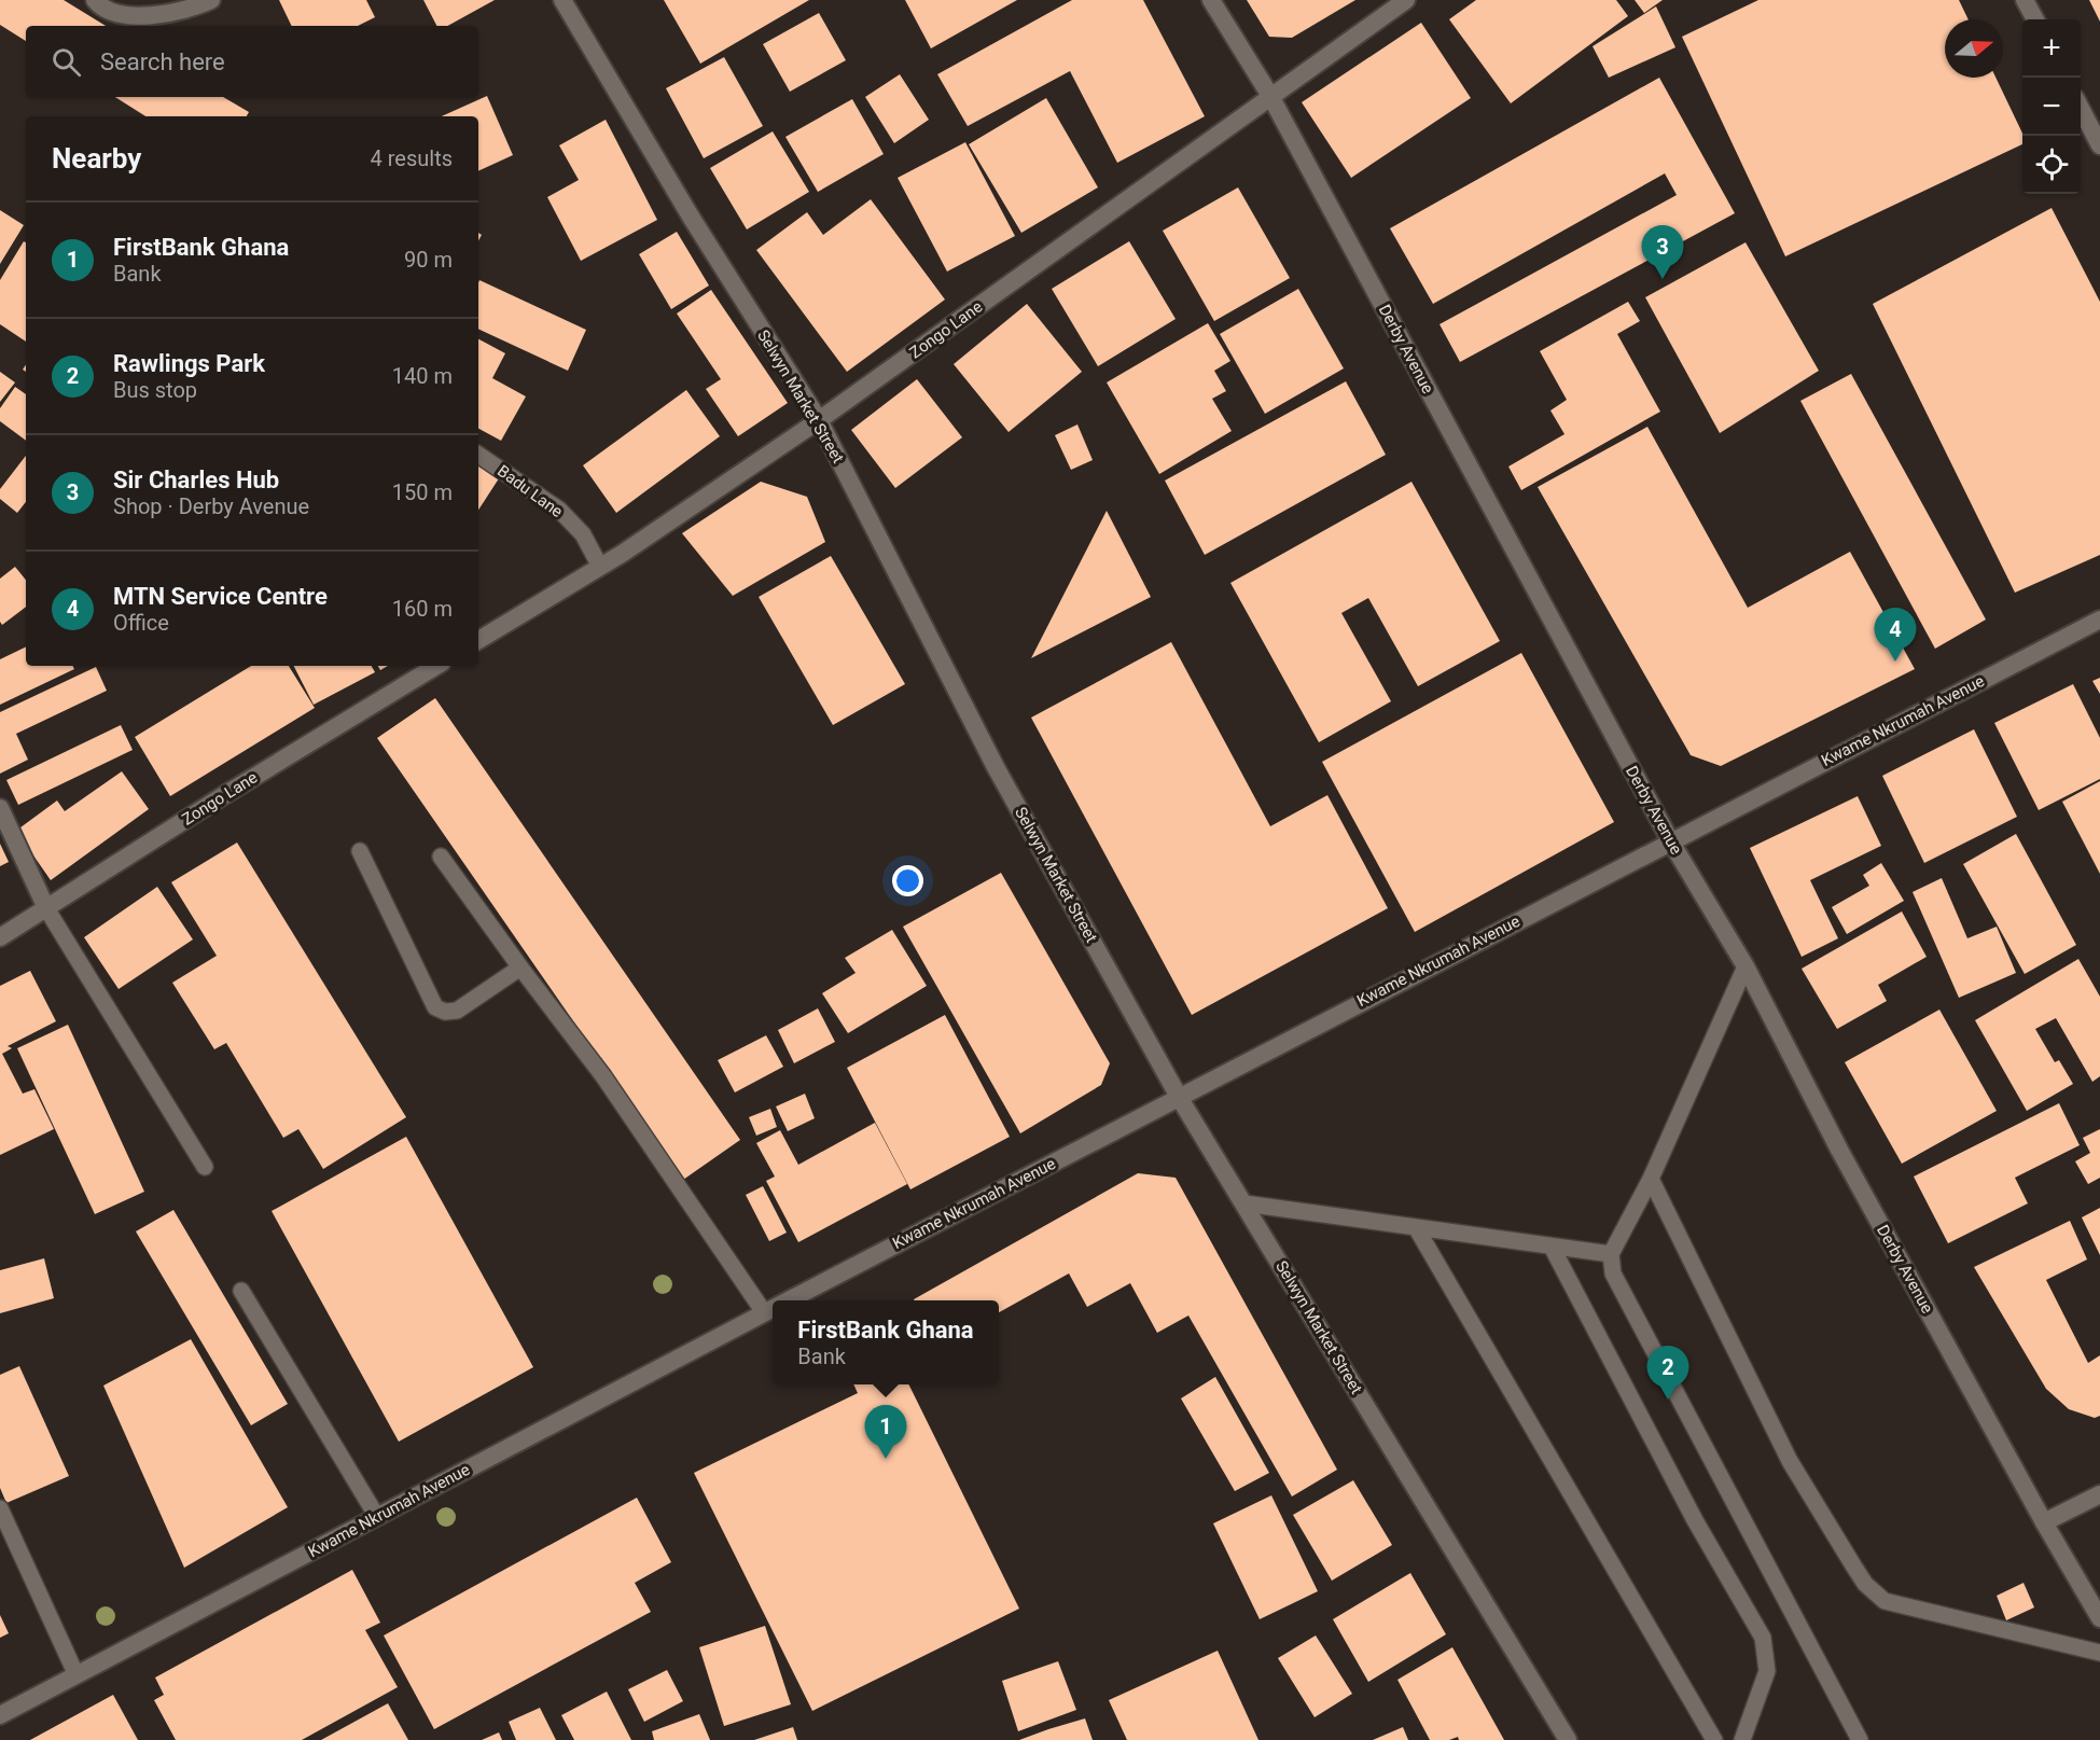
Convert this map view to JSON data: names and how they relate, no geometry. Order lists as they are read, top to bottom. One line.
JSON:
{"streets":{"main road":["Zongo Lane","Derby Avenue","Selwyn Market Street","Kwame Nkrumah Avenue"],"lane":["Badu Lane"]},"crossings":[["Zongo Lane","Derby Avenue"],["Zongo Lane","Selwyn Market Street"],["Zongo Lane","Badu Lane"],["Derby Avenue","Kwame Nkrumah Avenue"],["Selwyn Market Street","Kwame Nkrumah Avenue"]],"north":"right","page":{"map_buttons":["+","−"],"search":"Search here","heading":["Nearby","4 results"],"list":[{"mark":"1","name":"FirstBank Ghana","note":"Bank","value":"90 m"},{"mark":"2","name":"Rawlings Park","note":"Bus stop","value":"140 m"},{"mark":"3","name":"Sir Charles Hub","note":"Shop · Derby Avenue","value":"150 m"},{"mark":"4","name":"MTN Service Centre","note":"Office","value":"160 m"}],"pins":["3","4","2","1"],"popup":["FirstBank Ghana","Bank"]}}
